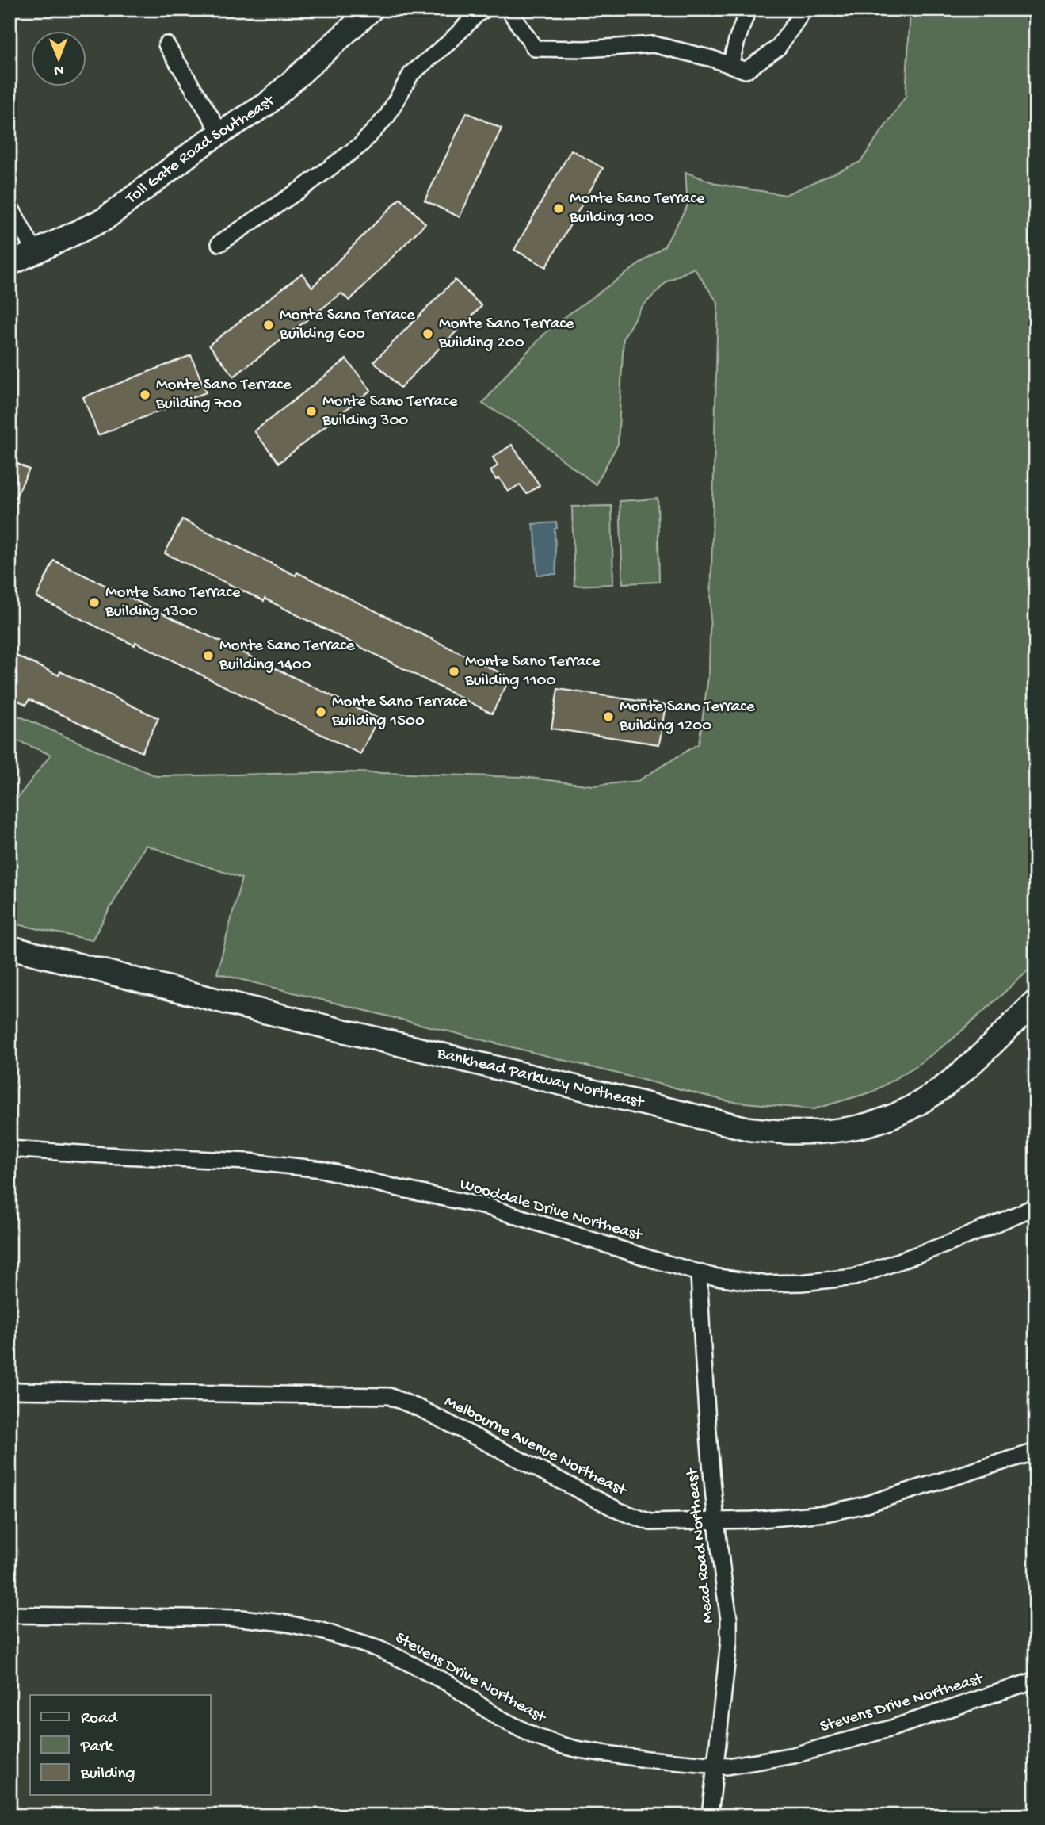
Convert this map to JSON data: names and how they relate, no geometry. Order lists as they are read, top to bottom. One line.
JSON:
{"streets":{"street":["Toll Gate Road Southeast","Bankhead Parkway Northeast","Wooddale Drive Northeast","Melbourne Avenue Northeast","Mead Road Northeast","Stevens Drive Northeast"]},"crossings":[["Wooddale Drive Northeast","Mead Road Northeast"],["Melbourne Avenue Northeast","Mead Road Northeast"],["Mead Road Northeast","Stevens Drive Northeast"]],"places":["Monte Sano Terrace Building 100","Monte Sano Terrace Building 600","Monte Sano Terrace Building 200","Monte Sano Terrace Building 700","Monte Sano Terrace Building 300","Monte Sano Terrace Building 1300","Monte Sano Terrace Building 1400","Monte Sano Terrace Building 1100","Monte Sano Terrace Building 1500","Monte Sano Terrace Building 1200"],"legend":["Road","Park","Building"],"north":"bottom"}
